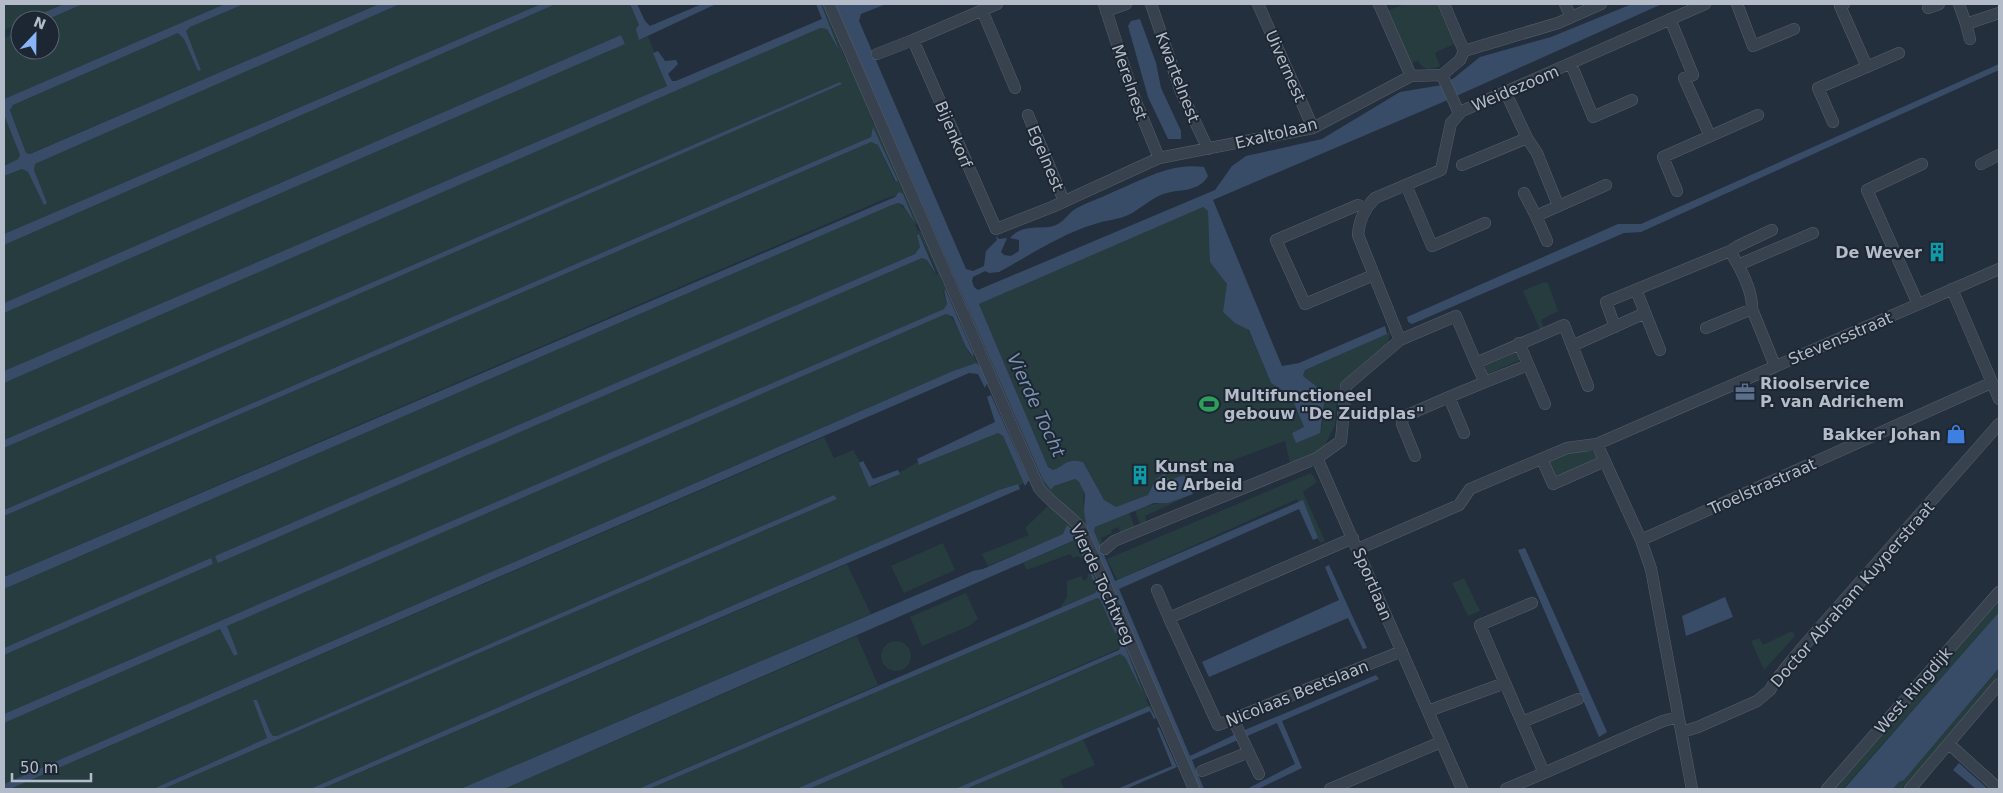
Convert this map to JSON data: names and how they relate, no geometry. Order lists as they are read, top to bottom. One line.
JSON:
{"streets":{"street":["Uivernest","Kwartelnest","Merelnest","Weidezoom","Exaltolaan","Bijenkorf","Egelnest","Stevensstraat","Troelstrastraat","Vierde Tochtweg","Sportlaan","Doctor Abraham Kuyperstraat","West Ringdijk","Nicolaas Beetslaan"]},"crossings":[["Uivernest","Exaltolaan"],["Kwartelnest","Exaltolaan"],["Merelnest","Exaltolaan"],["Exaltolaan","Bijenkorf"],["Exaltolaan","Egelnest"],["Stevensstraat","Sportlaan"],["Sportlaan","Nicolaas Beetslaan"]],"water":["Vierde Tocht"],"places":{"building":["De Wever","Kunst na de Arbeid"],"office":["Rioolservice P. van Adrichem"],"sports":["Multifunctioneel gebouw \"De Zuidplas\""],"shop":["Bakker Johan"]},"scale_bar":"50 m","north":"top"}
